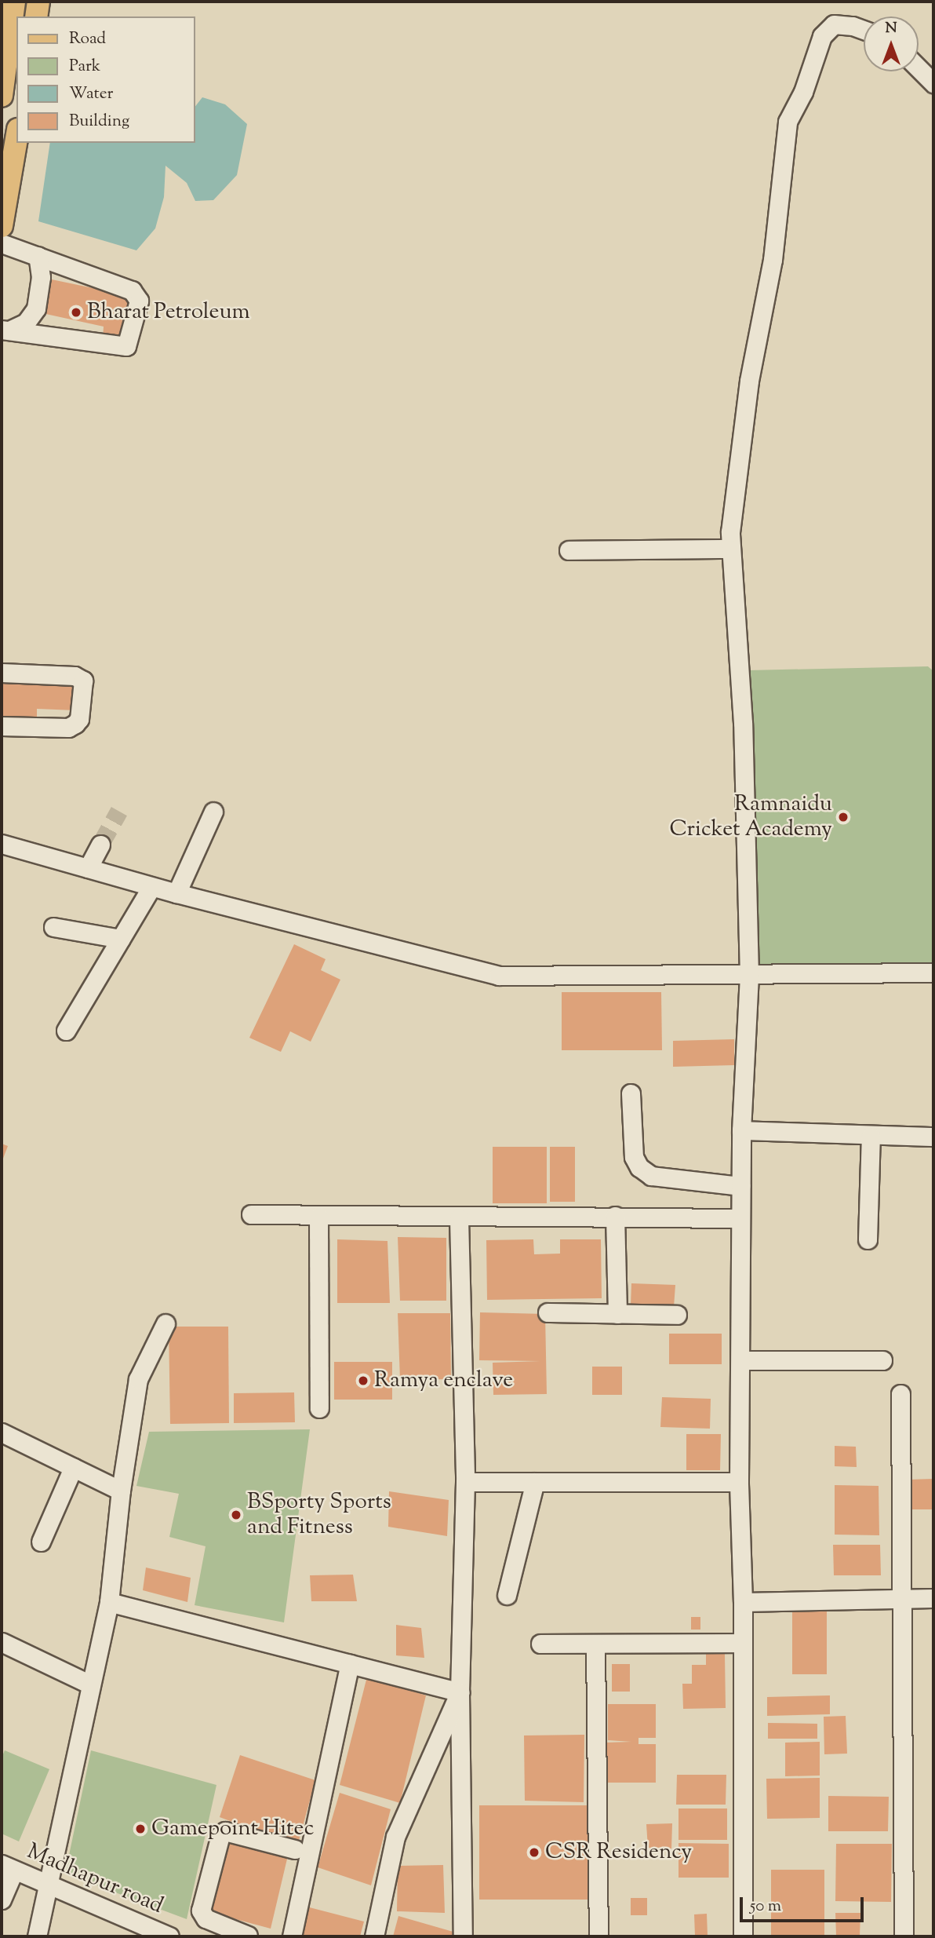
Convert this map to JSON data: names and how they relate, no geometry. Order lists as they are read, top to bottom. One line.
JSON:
{"streets":{"street":["Madhapur road"]},"places":["Bharat Petroleum","Ramnaidu Cricket Academy","Ramya enclave","BSporty Sports and Fitness","Gamepoint Hitec","CSR Residency"],"legend":["Road","Park","Water","Building"],"scale_bar":"50 m","north":"top"}
